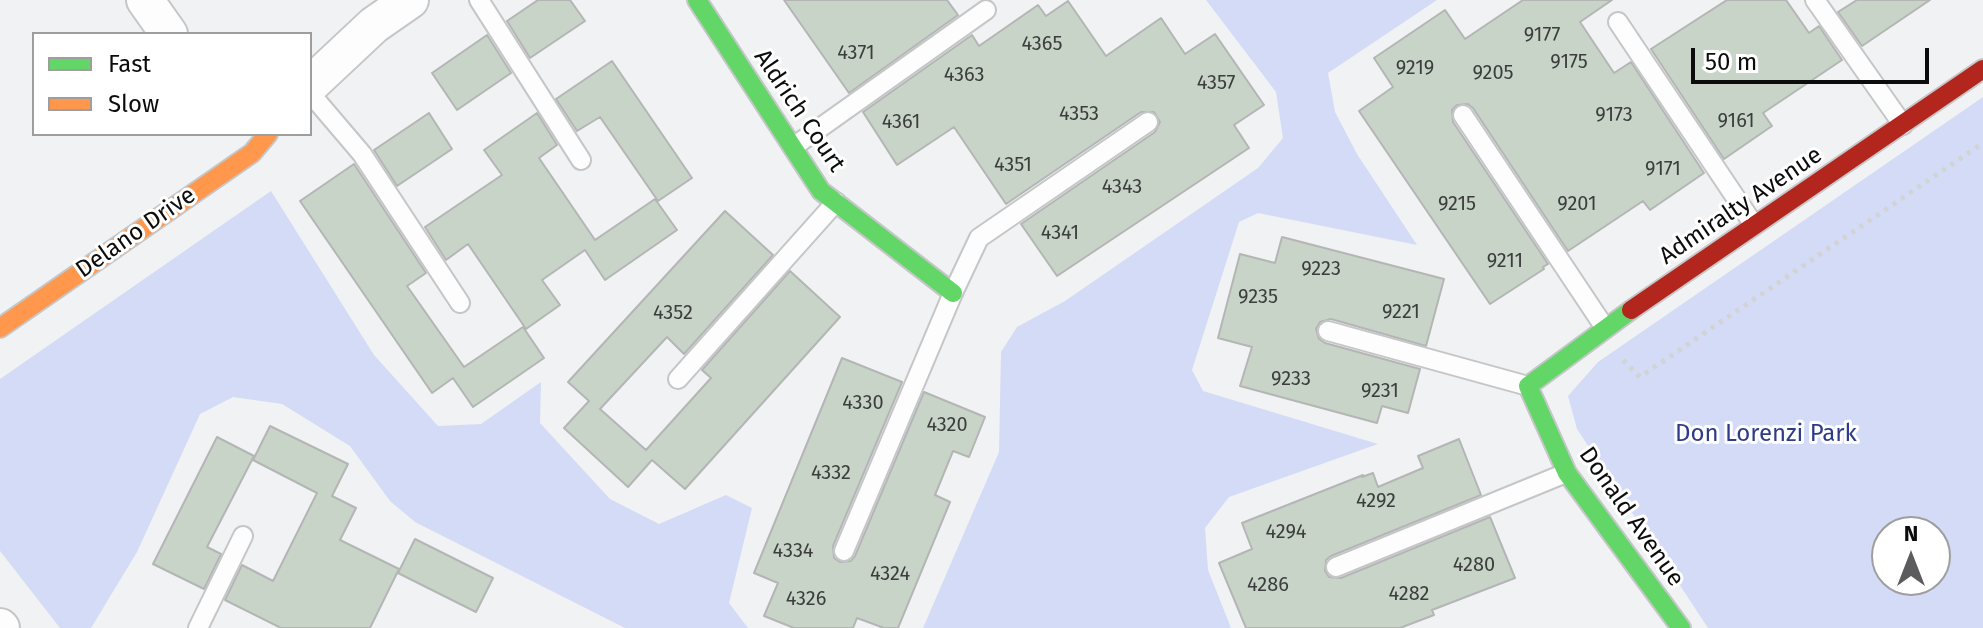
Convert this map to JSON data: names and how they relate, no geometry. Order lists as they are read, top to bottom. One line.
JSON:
{"streets":{"street":["Aldrich Court","Admiralty Avenue","Delano Drive","Donald Avenue"]},"crossings":[["Admiralty Avenue","Donald Avenue"]],"parks":["Don Lorenzi Park"],"house_numbers":["9177","4365","4371","9175","9219","9205","4363","4357","4353","9173","9161","4361","4351","9171","4343","9215","9201","4341","9211","9223","9235","9221","4352","9233","9231","4330","4320","4332","4292","4294","4334","4280","4324","4286","4282","4326"],"legend":["Fast","Slow"],"scale_bar":"50 m","north":"top"}
